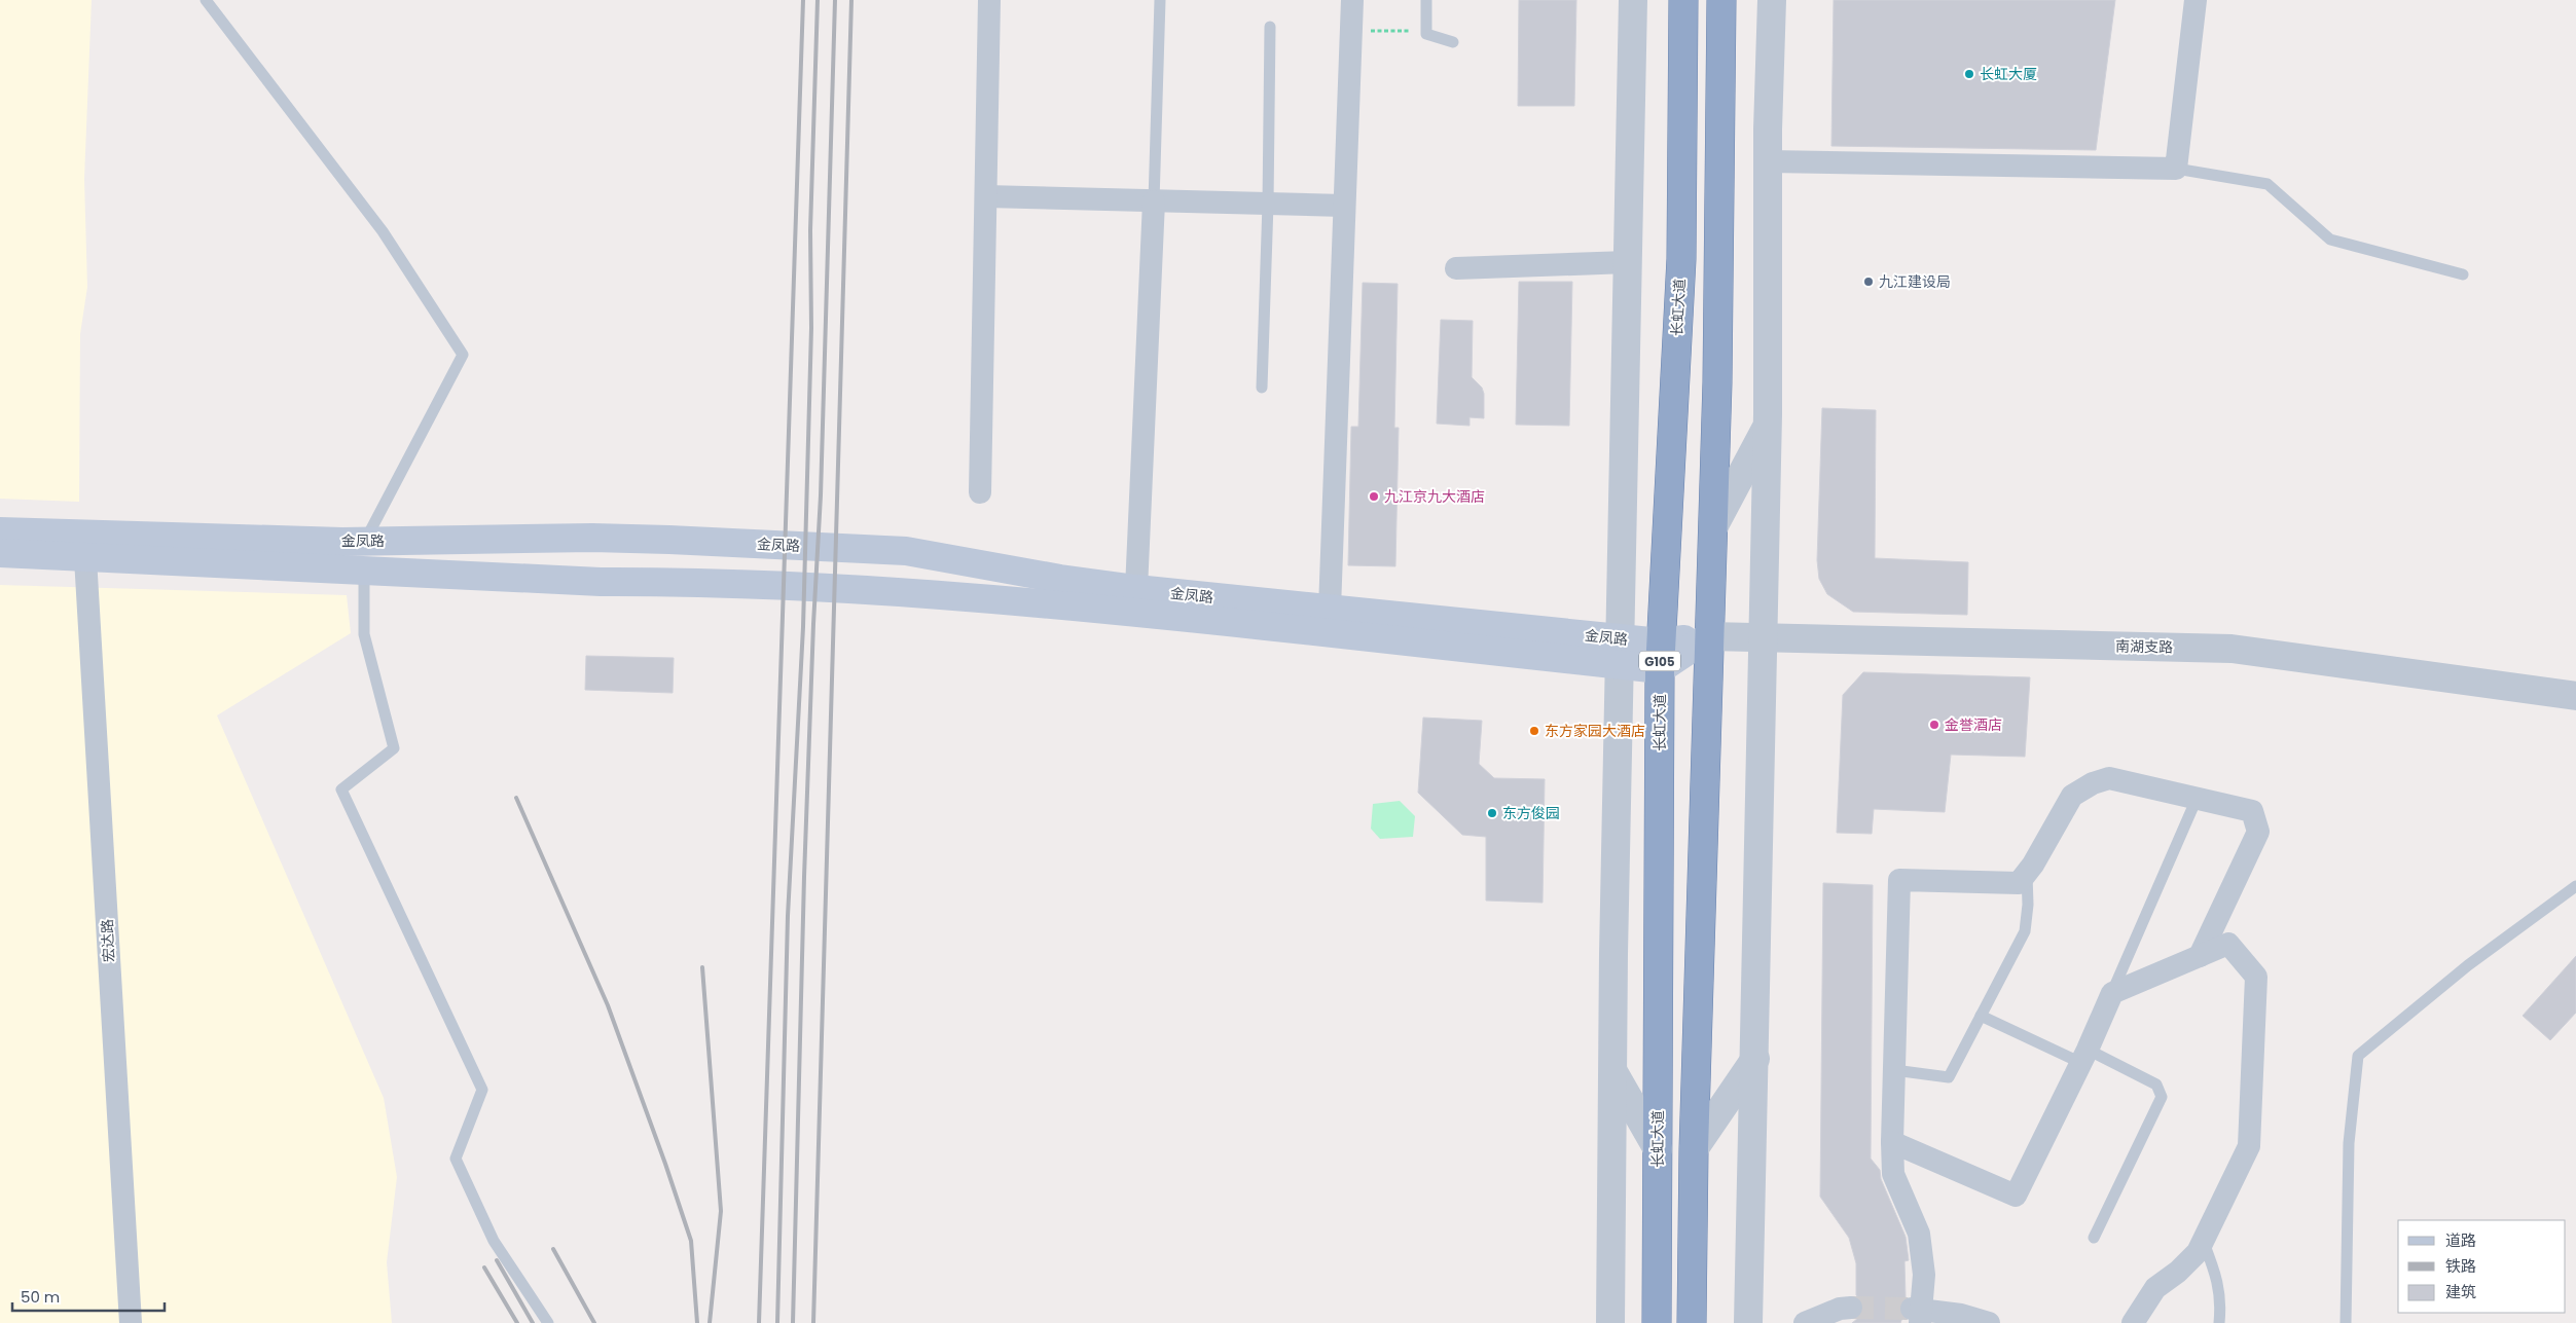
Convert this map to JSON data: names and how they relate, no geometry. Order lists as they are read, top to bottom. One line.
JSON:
{"streets":{"highway":["长虹大道","G105"],"main road":["金凤路"],"street":["南湖支路","宏达路"]},"crossings":[["长虹大道","金凤路"],["金凤路","南湖支路"],["金凤路","宏达路"]],"places":["长虹大厦","九江建设局","九江京九大酒店","金誉酒店","东方家园大酒店","东方俊园"],"legend":["道路","铁路","建筑"],"scale_bar":"50 m"}
